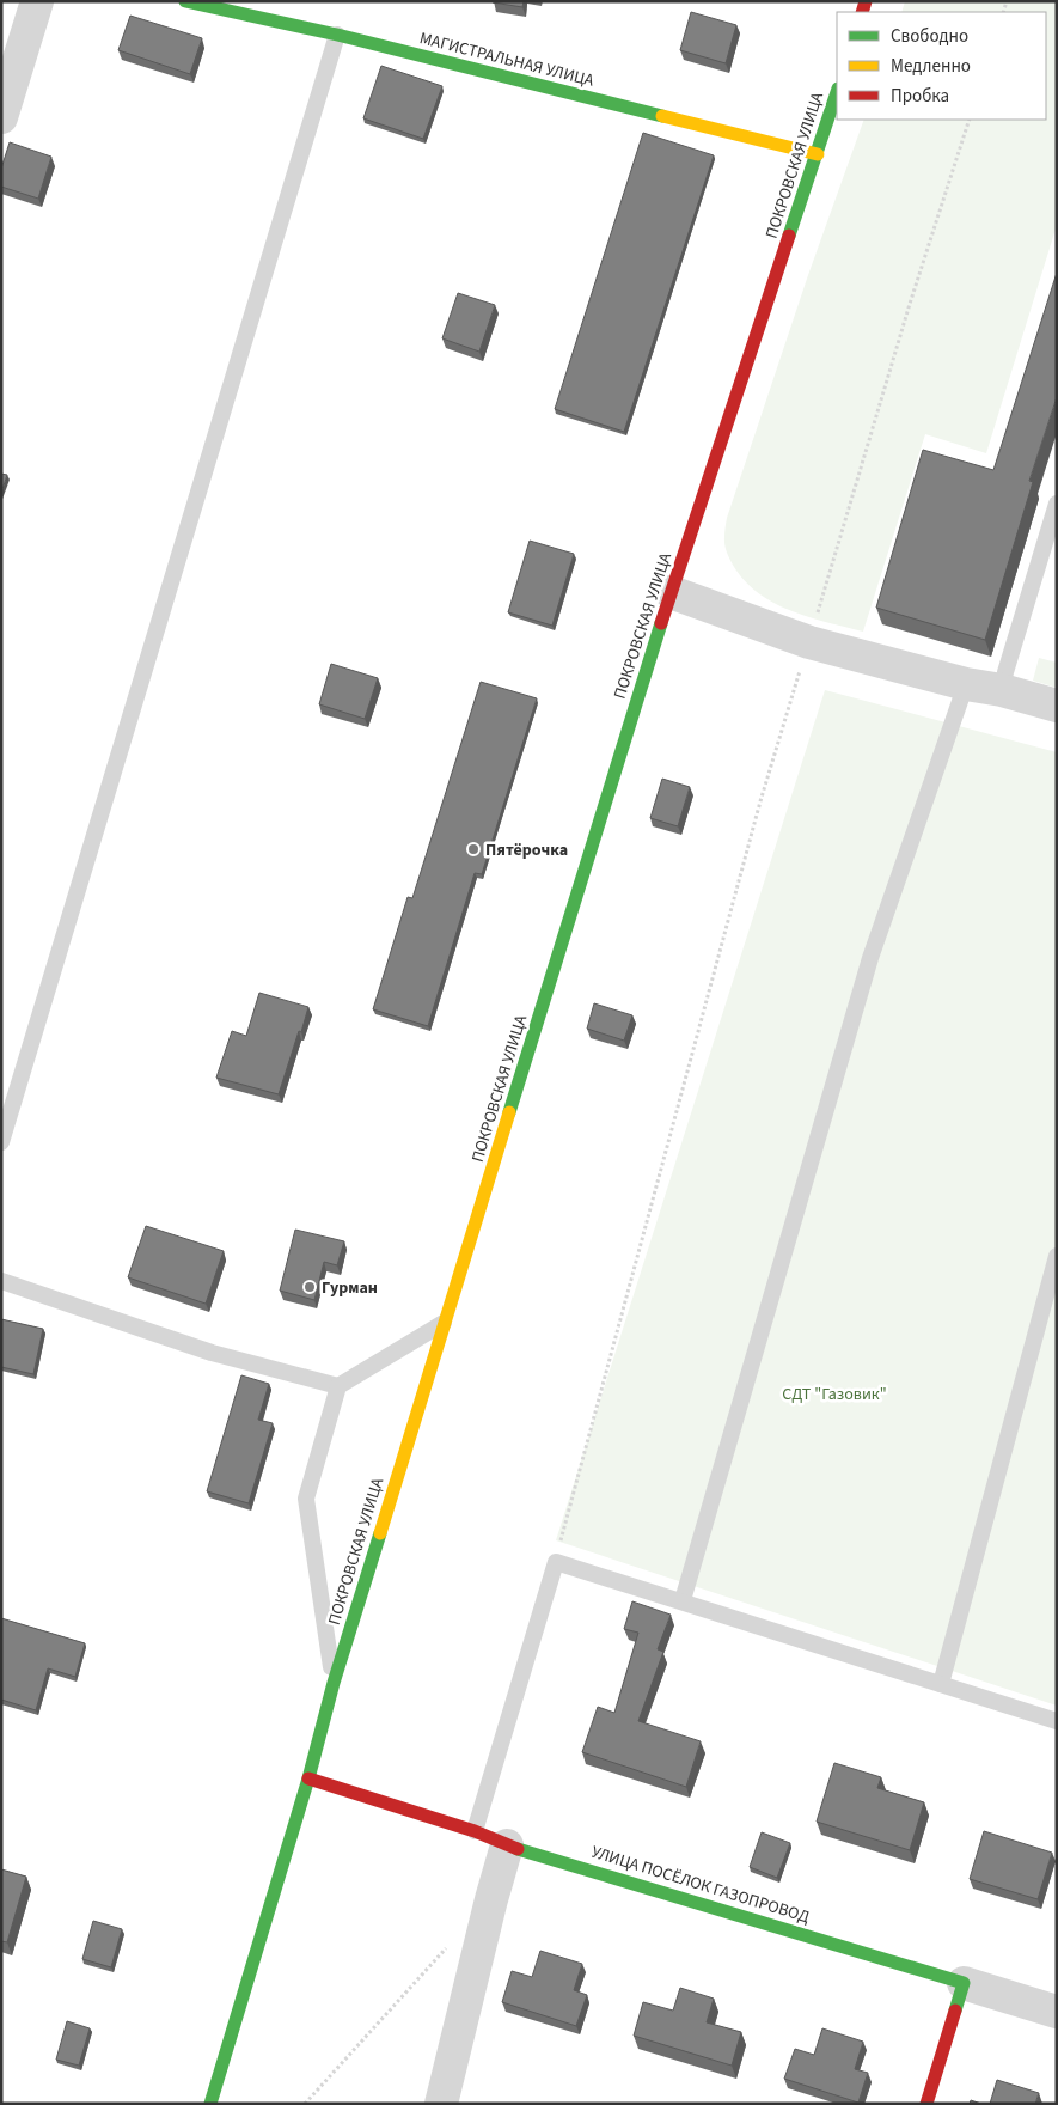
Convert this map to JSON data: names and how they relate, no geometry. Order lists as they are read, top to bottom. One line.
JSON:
{"streets":{"main road":["МАГИСТРАЛЬНАЯ УЛИЦА","ПОКРОВСКАЯ УЛИЦА","УЛИЦА ПОСЁЛОК ГАЗОПРОВОД"]},"crossings":[["МАГИСТРАЛЬНАЯ УЛИЦА","ПОКРОВСКАЯ УЛИЦА"],["ПОКРОВСКАЯ УЛИЦА","УЛИЦА ПОСЁЛОК ГАЗОПРОВОД"]],"parks":["СДТ \"Газовик\""],"places":["Пятёрочка","Гурман"],"legend":["Свободно","Медленно","Пробка"]}
